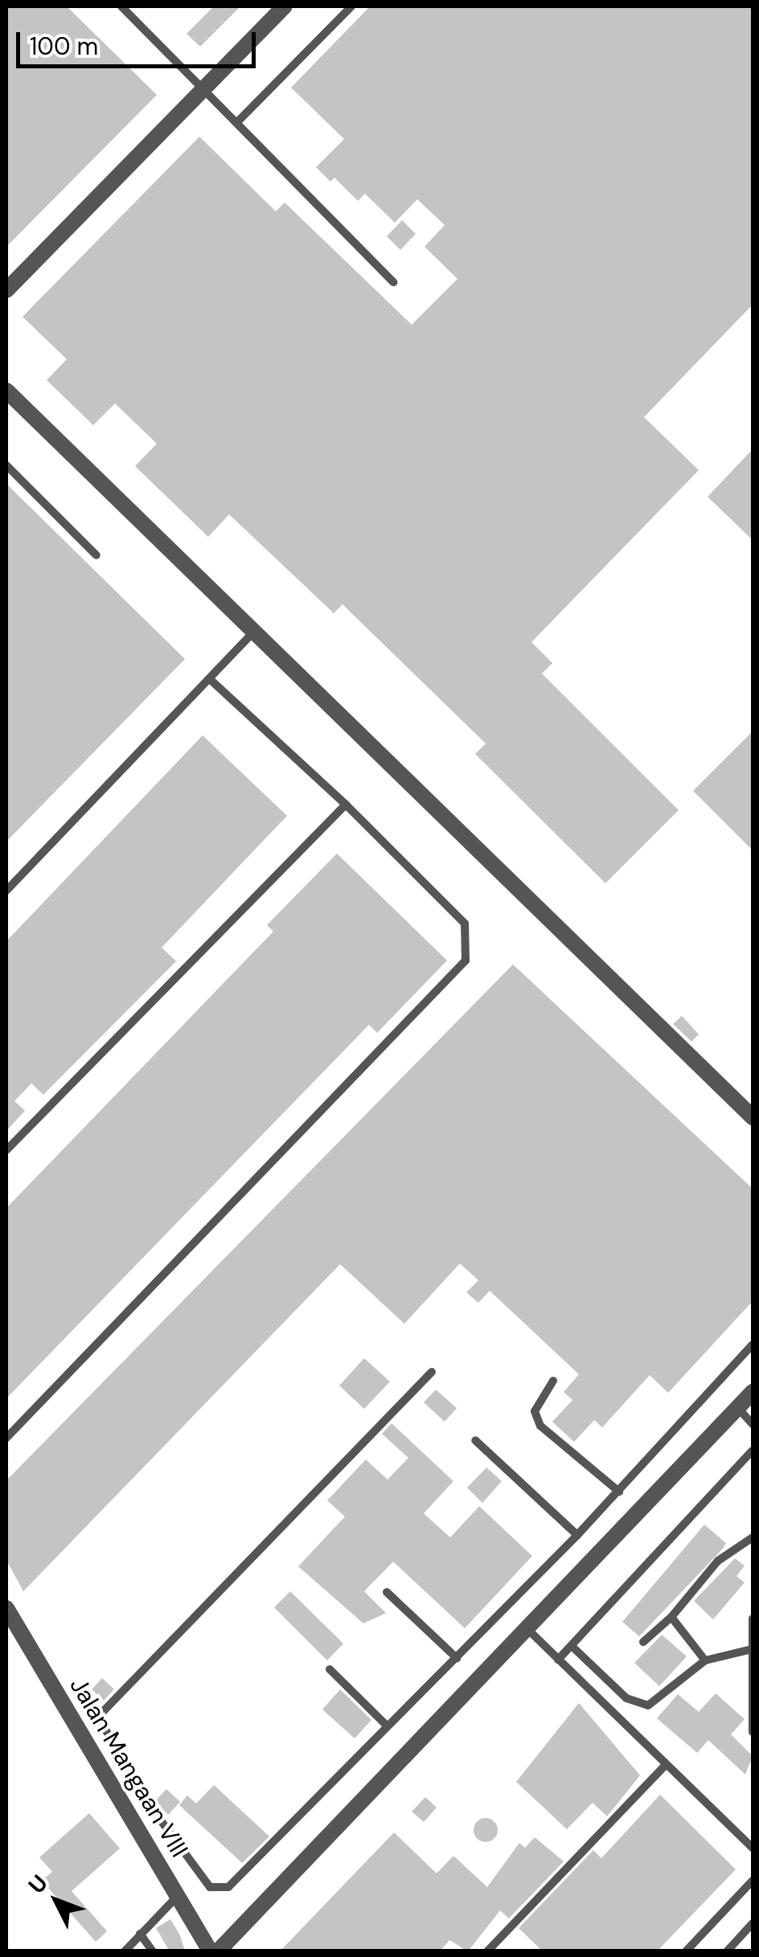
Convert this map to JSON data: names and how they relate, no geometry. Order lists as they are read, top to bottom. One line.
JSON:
{"streets":{"street":["Jalan Mangaan VIII"]},"scale_bar":"100 m","north":"top left"}
